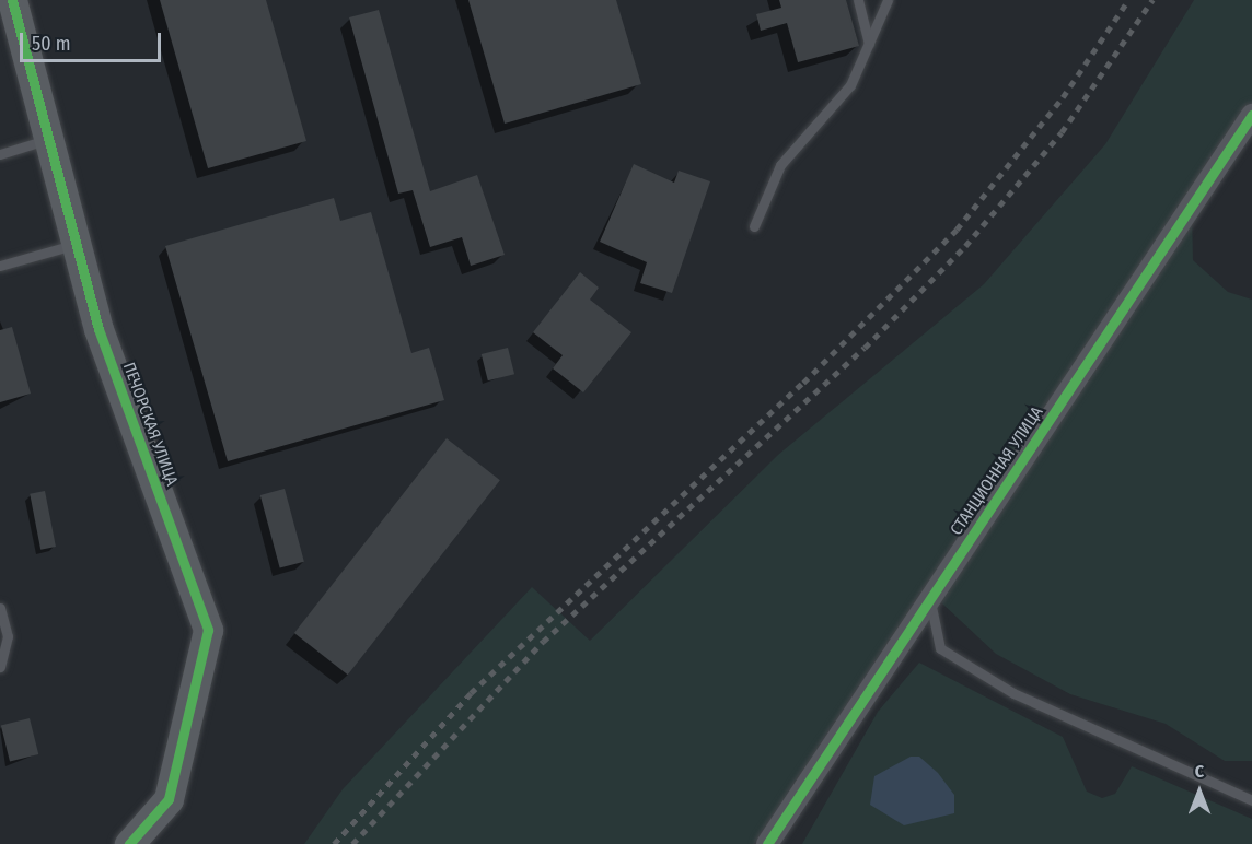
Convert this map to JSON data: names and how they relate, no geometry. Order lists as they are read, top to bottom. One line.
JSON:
{"streets":{"street":["ПЕЧОРСКАЯ УЛИЦА","СТАНЦИОННАЯ УЛИЦА"]},"scale_bar":"50 m","north":"top"}
